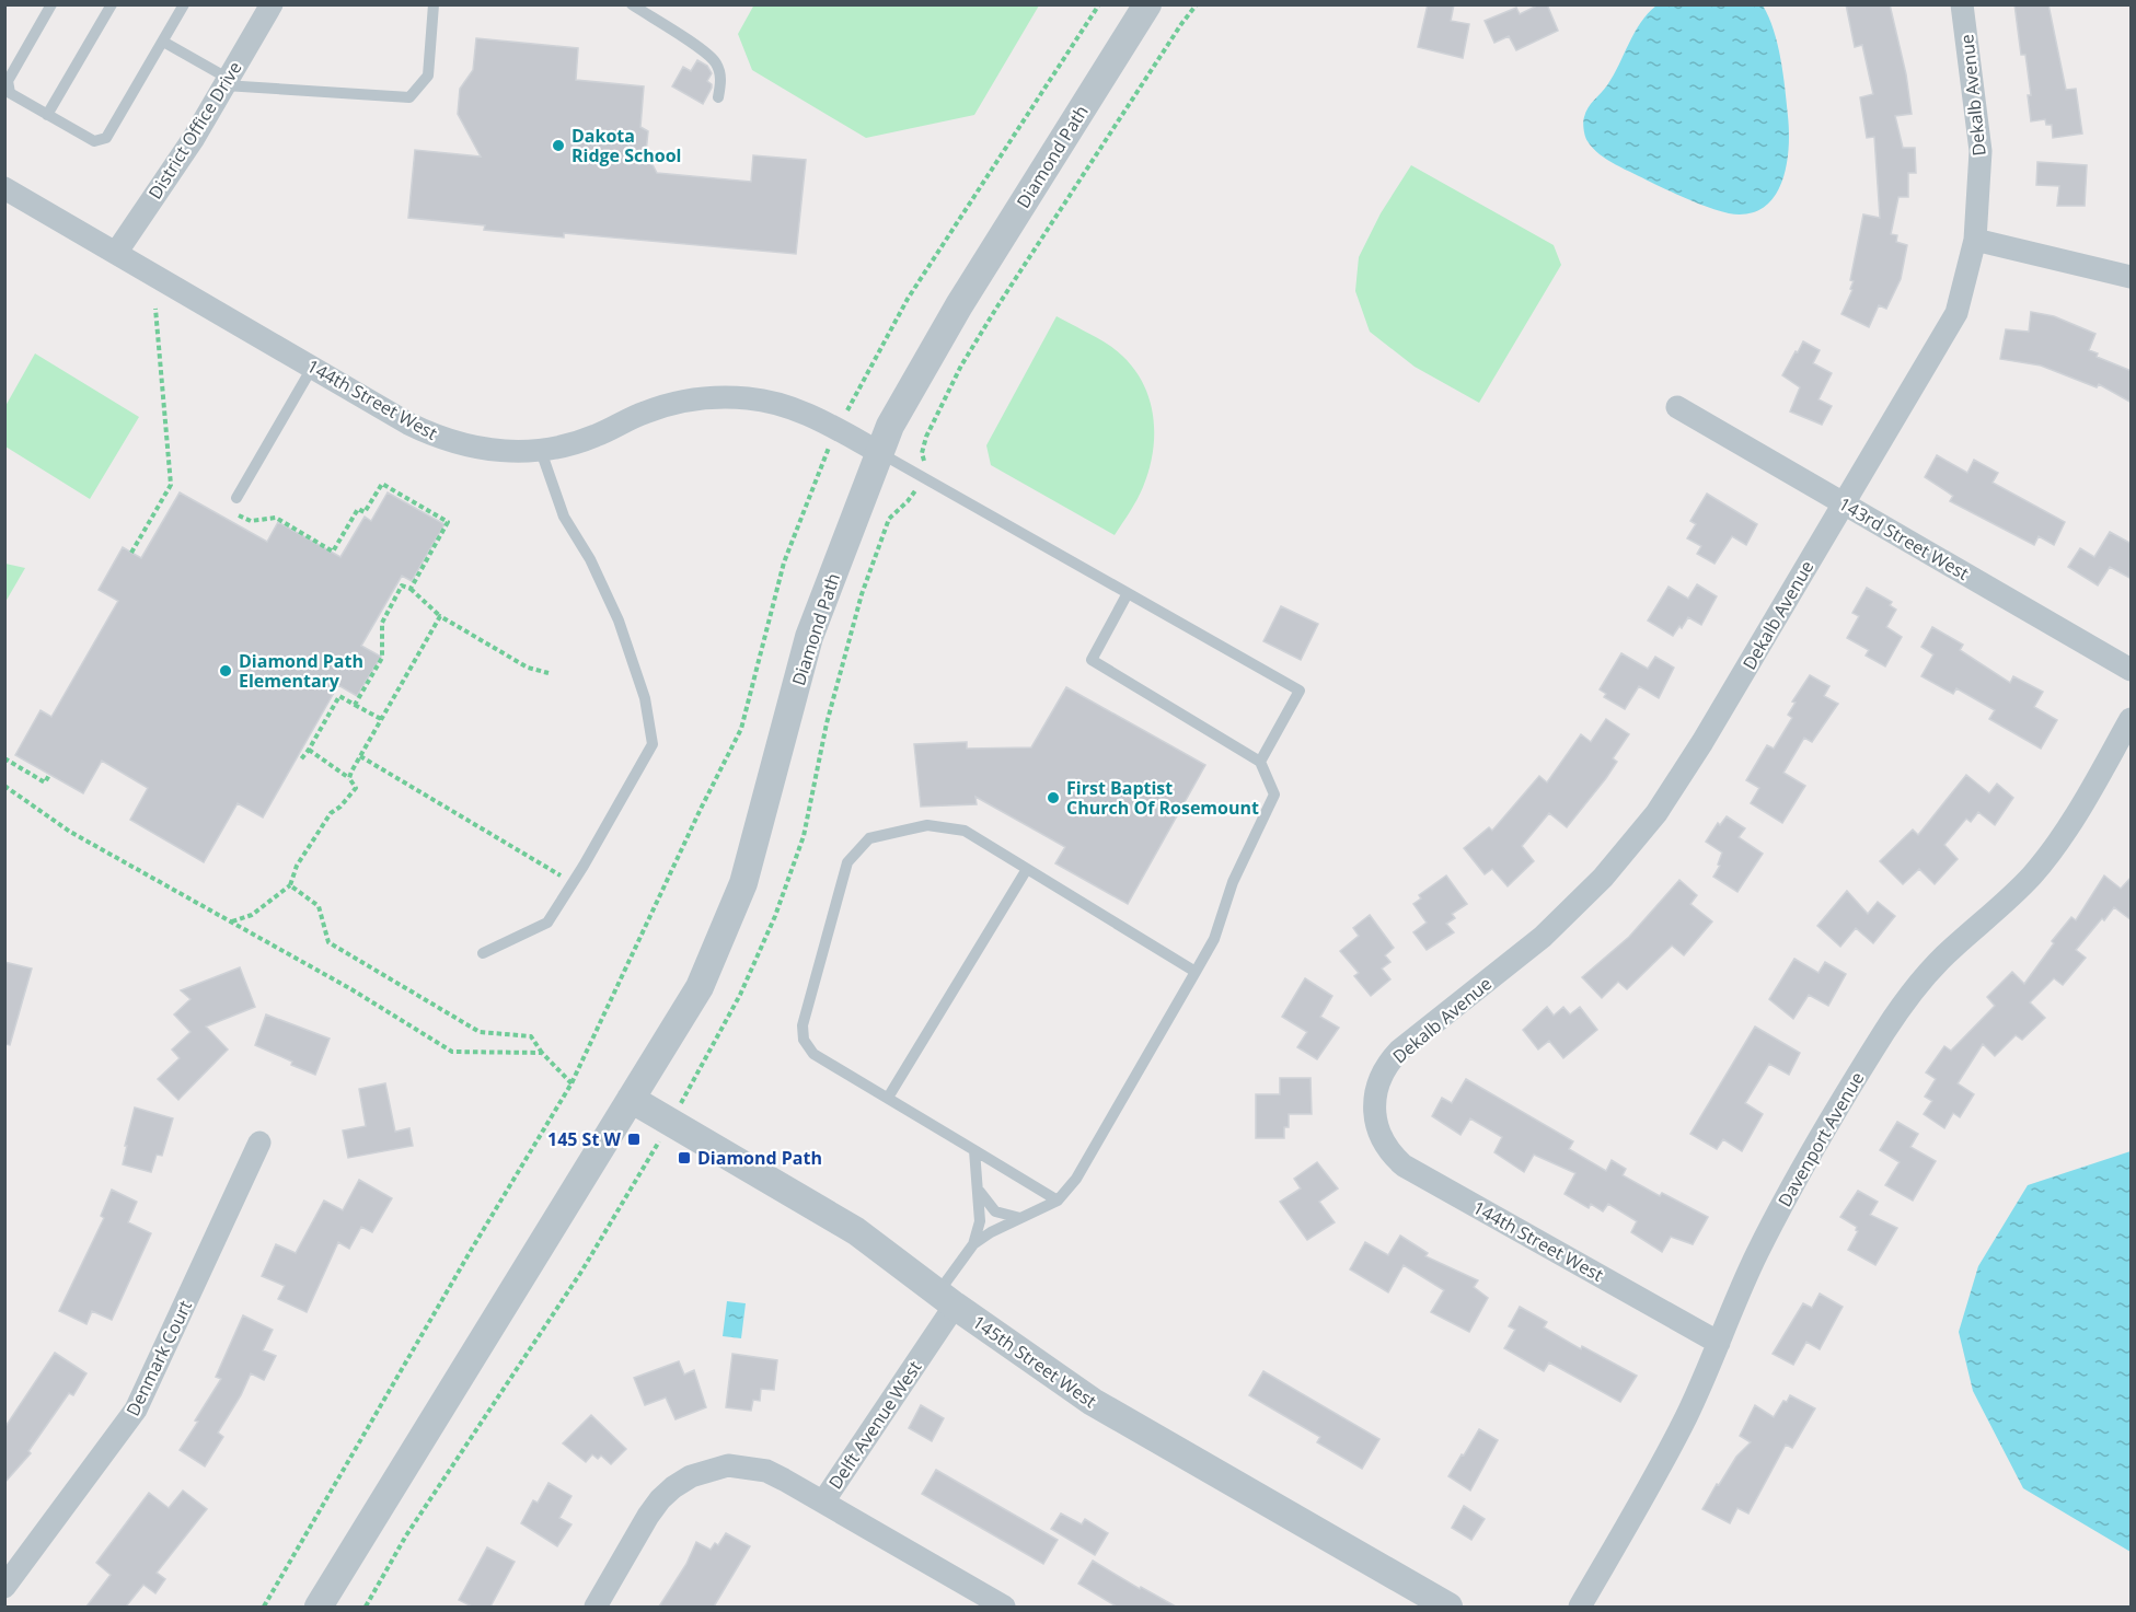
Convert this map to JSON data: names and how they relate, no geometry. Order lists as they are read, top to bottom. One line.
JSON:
{"streets":{"street":["Dekalb Avenue","District Office Drive","Diamond Path","144th Street West","143rd Street West","Davenport Avenue","Denmark Court","145th Street West","Delft Avenue West"]},"crossings":[["Dekalb Avenue","144th Street West"],["Dekalb Avenue","143rd Street West"],["District Office Drive","144th Street West"],["Diamond Path","144th Street West"],["Diamond Path","145th Street West"],["144th Street West","Davenport Avenue"],["145th Street West","Delft Avenue West"]],"places":{"other":["Dakota Ridge School","Diamond Path Elementary","First Baptist Church Of Rosemount"],"transit":["145 St W","Diamond Path"]}}
